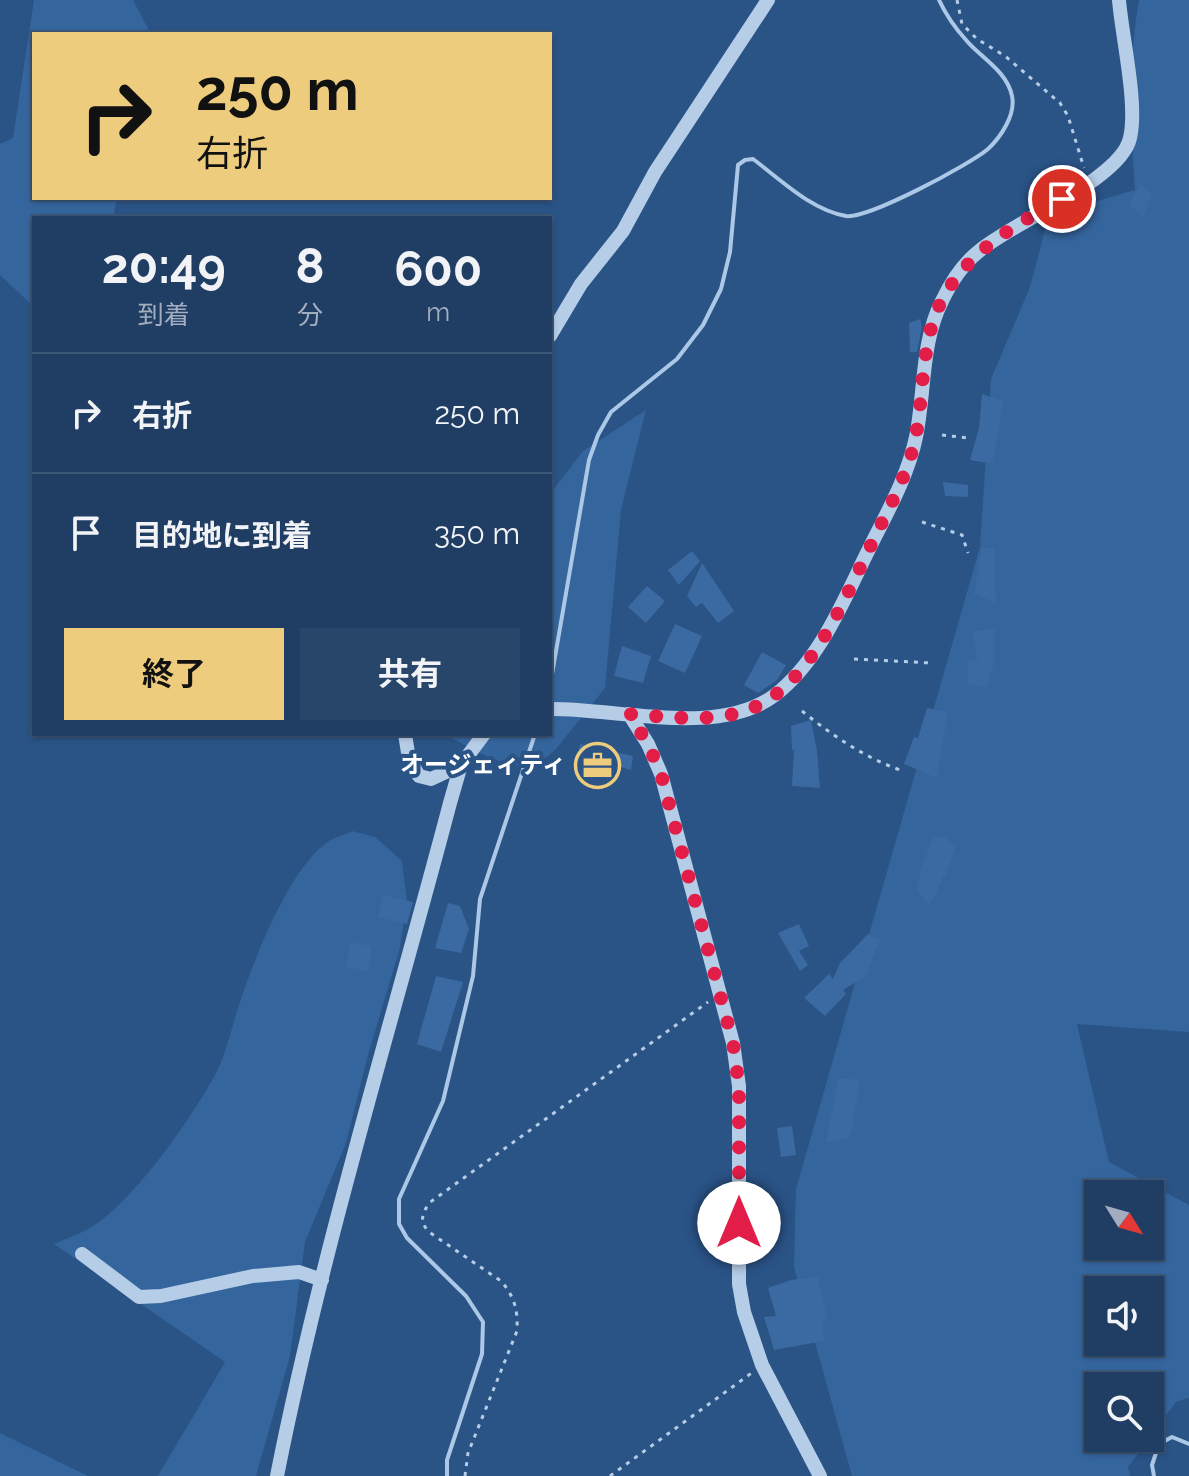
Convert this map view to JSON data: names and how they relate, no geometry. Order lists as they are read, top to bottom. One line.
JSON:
{"places":{"office":["オージェィティ"]},"north":"bottom right","page":{"turn":["250 m","右折"],"eta":["20:49","到着","8","分","600","m"],"list":[{"name":"右折","value":"250 m"},{"name":"目的地に到着","value":"350 m"}],"buttons":["終了","共有"]}}
